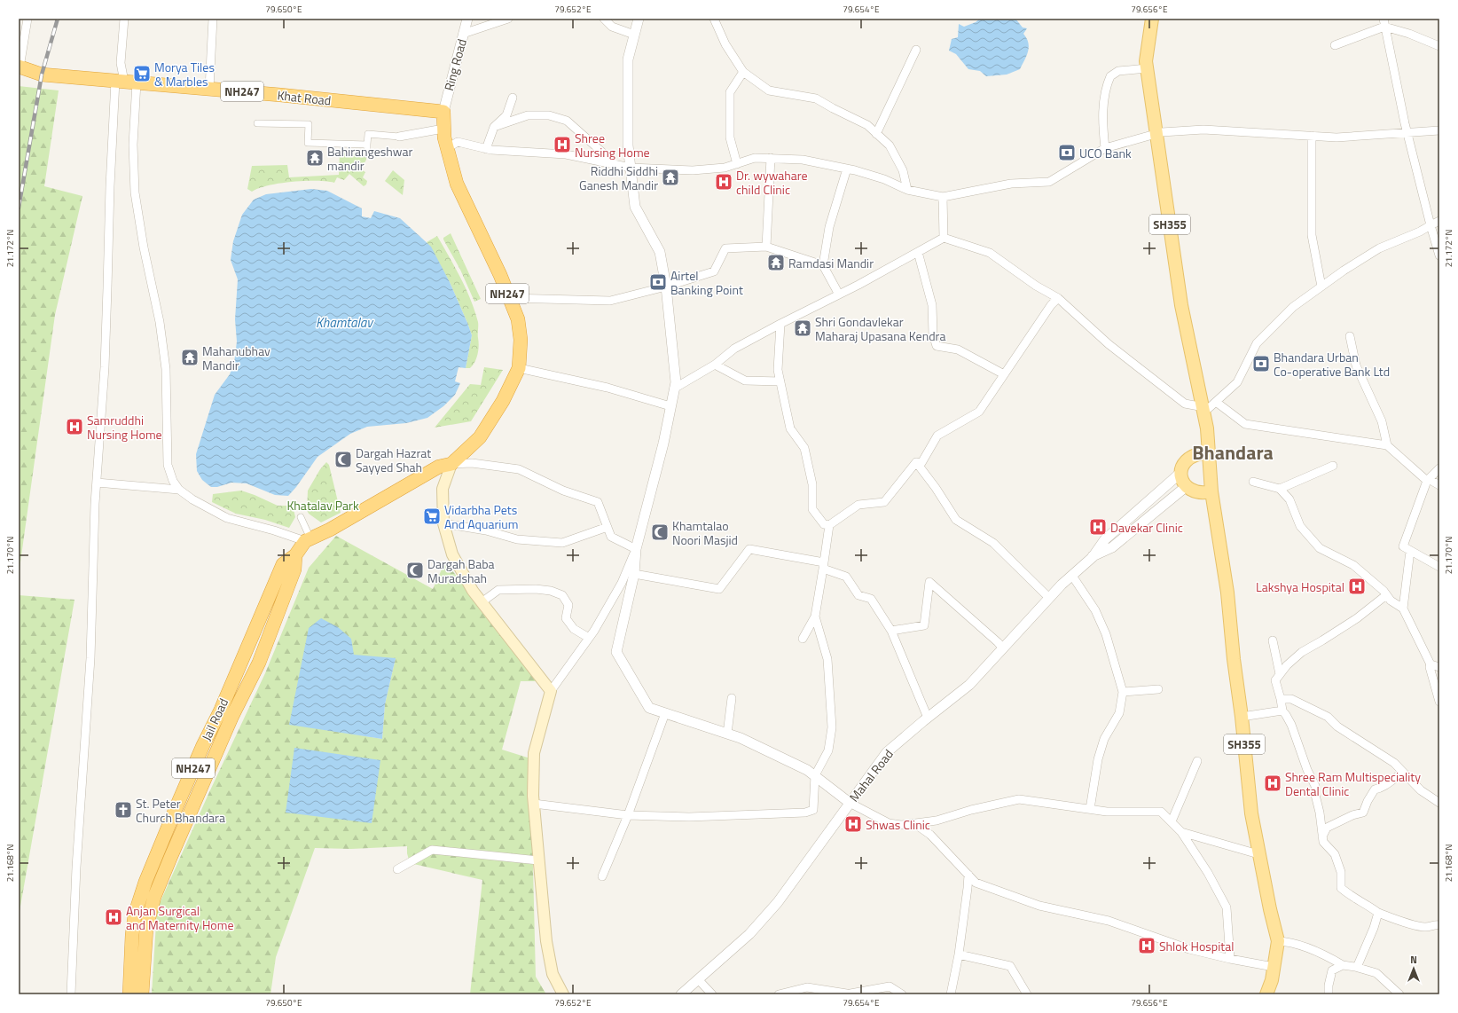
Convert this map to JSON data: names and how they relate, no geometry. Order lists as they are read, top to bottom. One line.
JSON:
{"streets":{"highway":["NH247","Khat Road","Jail Road"],"main road":["SH355"],"street":["Ring Road","Mahal Road"]},"crossings":[["Ring Road","NH247"],["Ring Road","Khat Road"],["NH247","Khat Road"],["NH247","Jail Road"]],"districts":["Bhandara"],"water":["Khamtalav"],"parks":["Khatalav Park"],"places":{"supermarket":["Morya Tiles & Marbles","Vidarbha Pets And Aquarium"],"hospital":["Shree Nursing Home","Dr. wywahare child Clinic","Samruddhi Nursing Home","Davekar Clinic","Lakshya Hospital","Shree Ram Multispeciality Dental Clinic","Shwas Clinic","Anjan Surgical and Maternity Home","Shlok Hospital"],"bank":["UCO Bank","Airtel Banking Point","Bhandara Urban Co-operative Bank Ltd"],"temple":["Bahirangeshwar mandir","Riddhi Siddhi Ganesh Mandir","Ramdasi Mandir","Shri Gondavlekar Maharaj Upasana Kendra","Mahanubhav Mandir"],"mosque":["Dargah Hazrat Sayyed Shah","Khamtalao Noori Masjid","Dargah Baba Muradshah"],"church":["St. Peter Church Bhandara"]},"north":"top","coordinates":["79.650°E","79.652°E","79.654°E","79.656°E","21.172°N","21.170°N","21.168°N"]}
